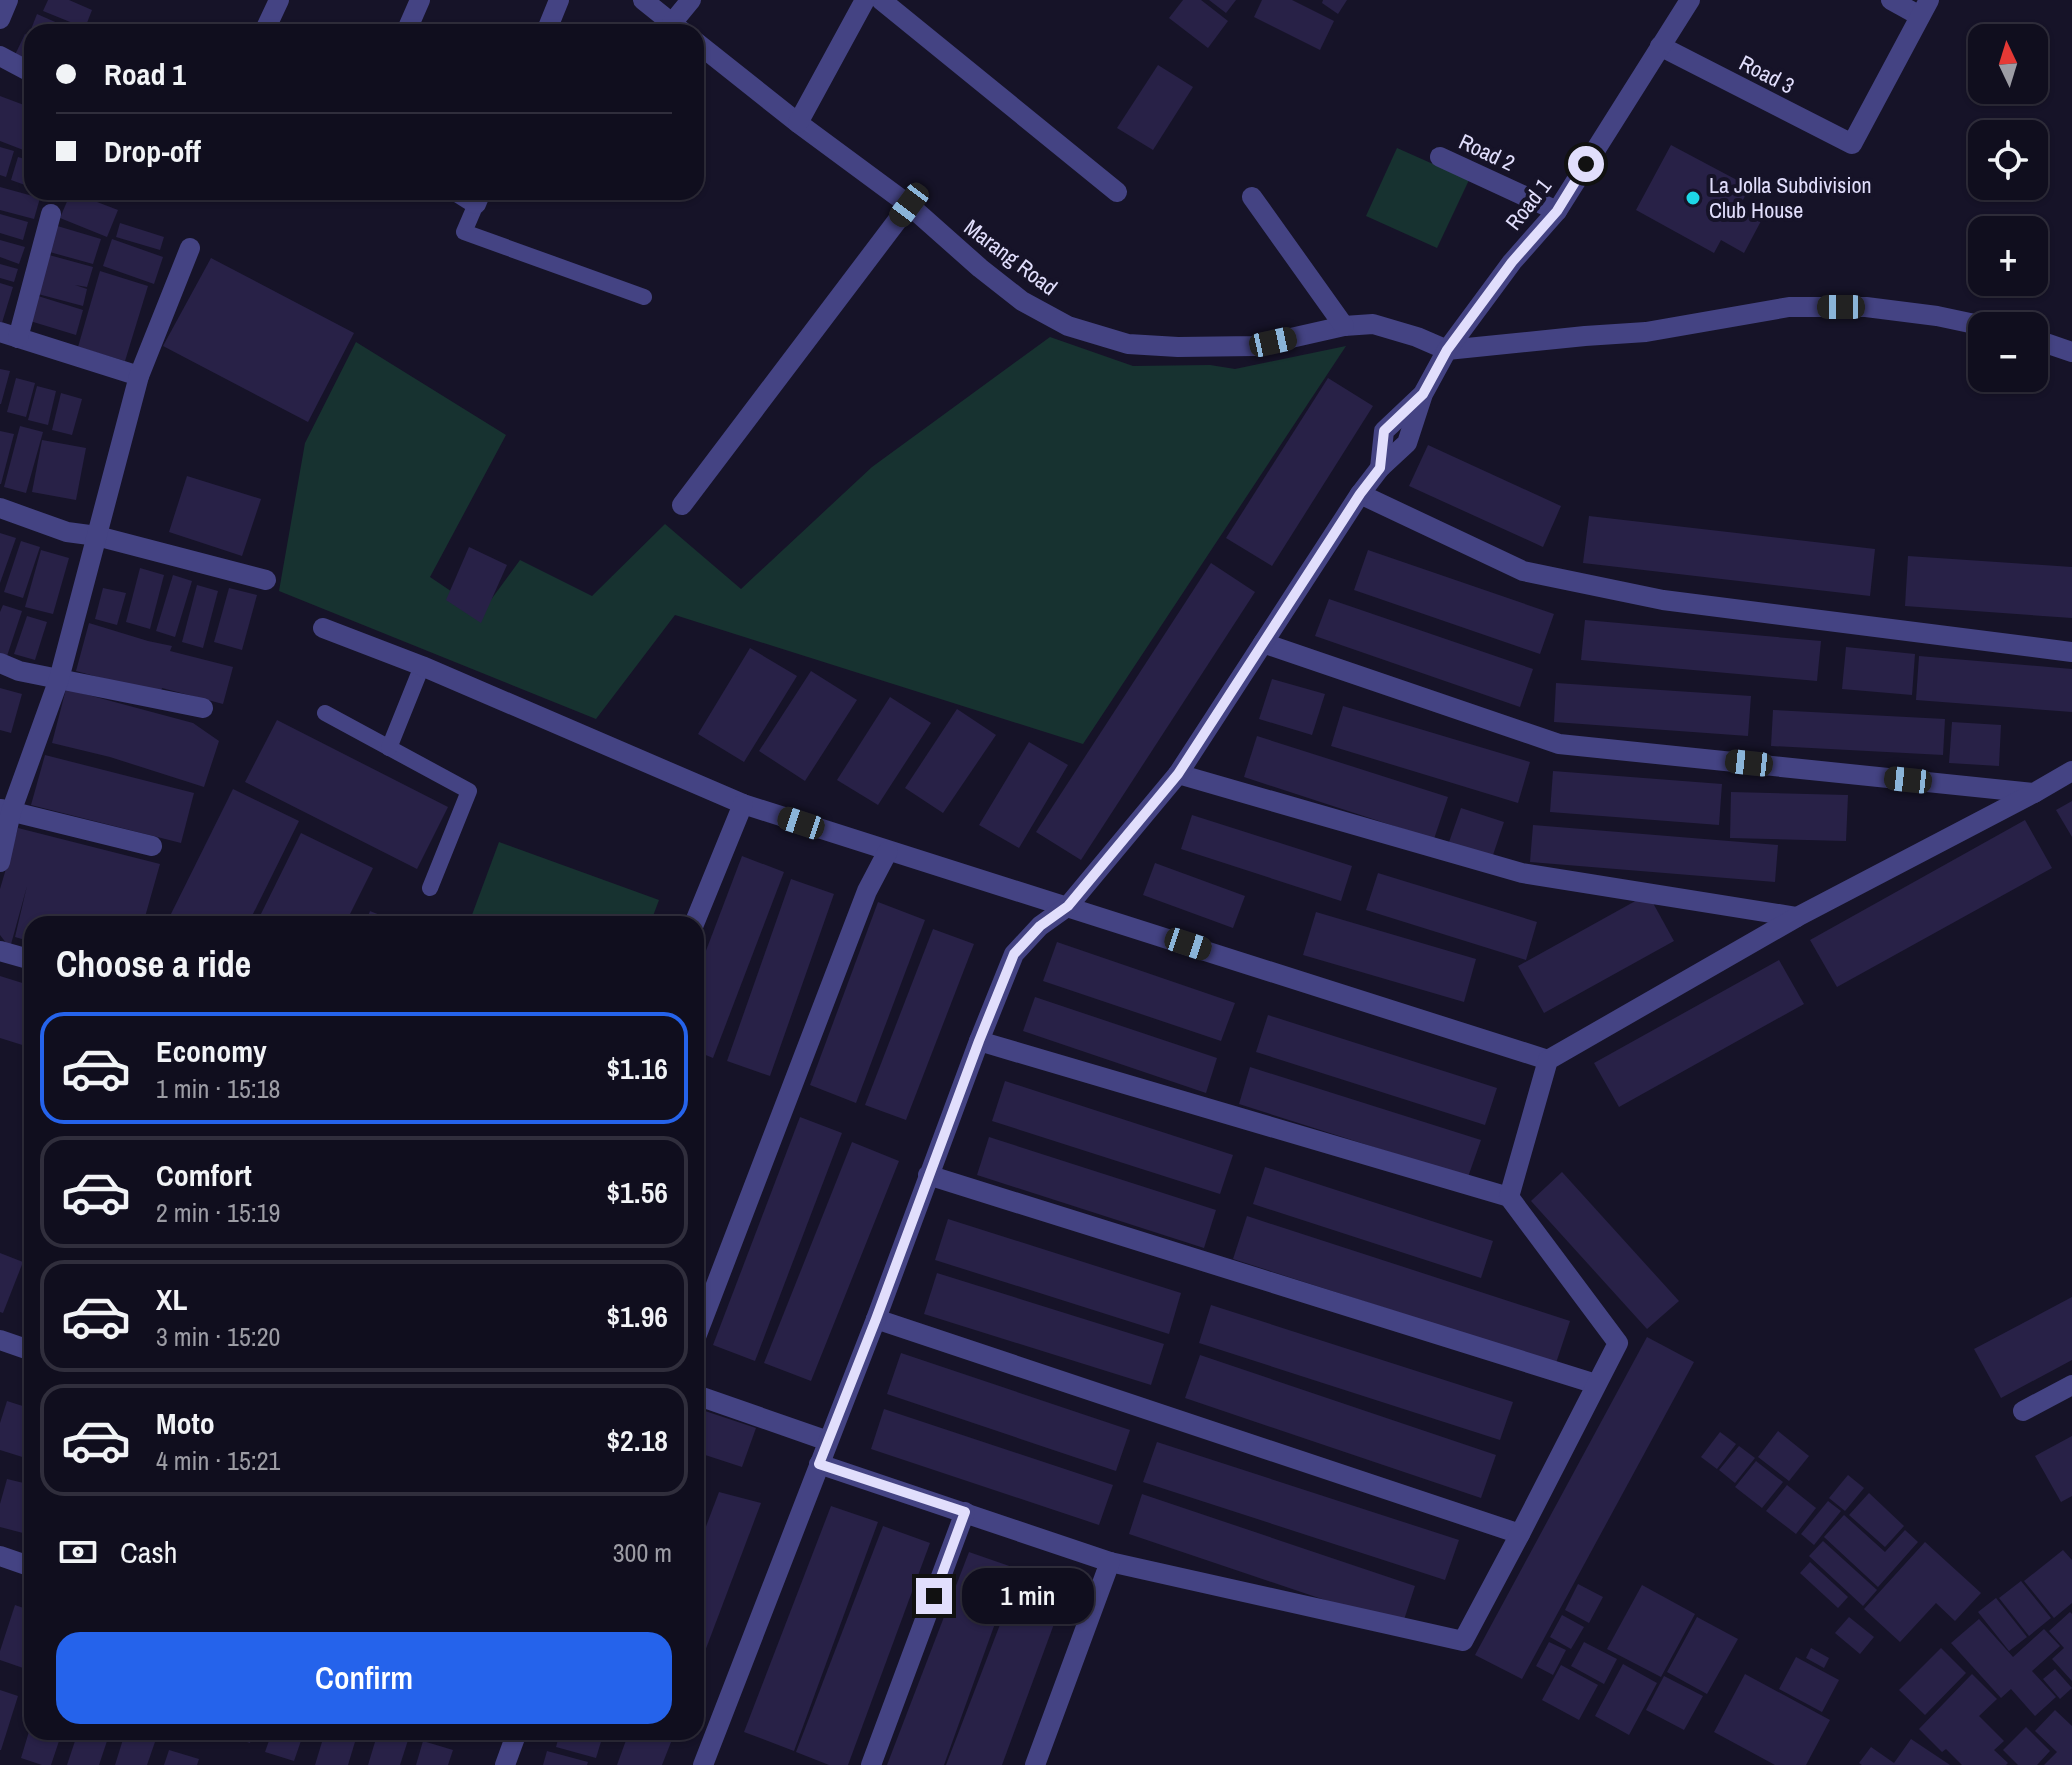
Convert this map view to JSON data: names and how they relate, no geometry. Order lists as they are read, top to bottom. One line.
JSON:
{"streets":{"street":["Road 3","Road 2","Road 1","Marang Road"]},"crossings":[["Road 3","Road 1"],["Road 2","Road 1"],["Road 1","Marang Road"]],"places":["La Jolla Subdivision Club House"],"north":"top","page":{"map_buttons":["+","−"],"banner":["Road 1","Drop-off"],"heading":"Choose a ride","list":[{"name":"Economy","note":"1 min · 15:18","value":"$1.16"},{"name":"Comfort","note":"2 min · 15:19","value":"$1.56"},{"name":"XL","note":"3 min · 15:20","value":"$1.96"},{"name":"Moto","note":"4 min · 15:21","value":"$2.18"}],"pay":["Cash","300 m"],"bubble":"1 min","buttons":"Confirm"}}
